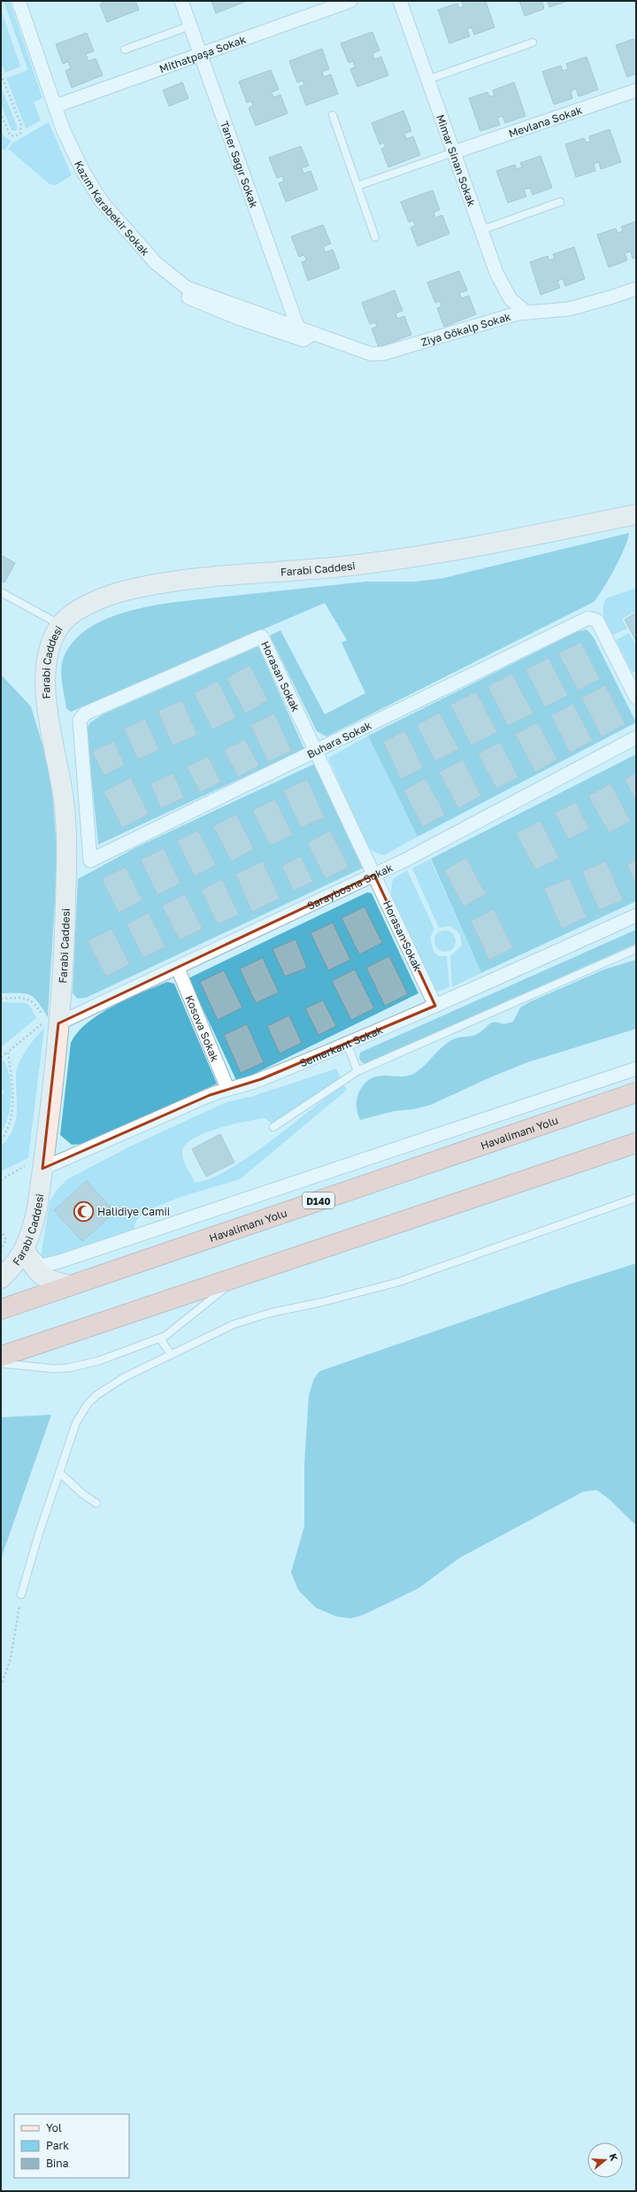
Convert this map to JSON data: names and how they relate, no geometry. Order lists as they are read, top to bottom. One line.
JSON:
{"streets":{"highway":["Havalimanı Yolu","D140"],"street":["Mithatpaşa Sokak","Mevlana Sokak","Mimar Sinan Sokak","Taner Sağır Sokak","Kazım Karabekir Sokak","Ziya Gökalp Sokak","Farabi Caddesi","Horasan Sokak","Buhara Sokak","Saraybosna Sokak","Kosova Sokak","Semerkant Sokak"]},"crossings":[["Mithatpaşa Sokak","Taner Sağır Sokak"],["Mithatpaşa Sokak","Kazım Karabekir Sokak"],["Mevlana Sokak","Mimar Sinan Sokak"],["Mimar Sinan Sokak","Ziya Gökalp Sokak"],["Taner Sağır Sokak","Kazım Karabekir Sokak"],["Taner Sağır Sokak","Ziya Gökalp Sokak"],["Kazım Karabekir Sokak","Ziya Gökalp Sokak"],["Farabi Caddesi","Saraybosna Sokak"],["Farabi Caddesi","Semerkant Sokak"],["Horasan Sokak","Buhara Sokak"],["Horasan Sokak","Saraybosna Sokak"],["Horasan Sokak","Semerkant Sokak"],["Saraybosna Sokak","Kosova Sokak"],["Kosova Sokak","Semerkant Sokak"]],"places":{"mosque":["Halidiye Camii"]},"legend":["Yol","Park","Bina"],"north":"right"}
